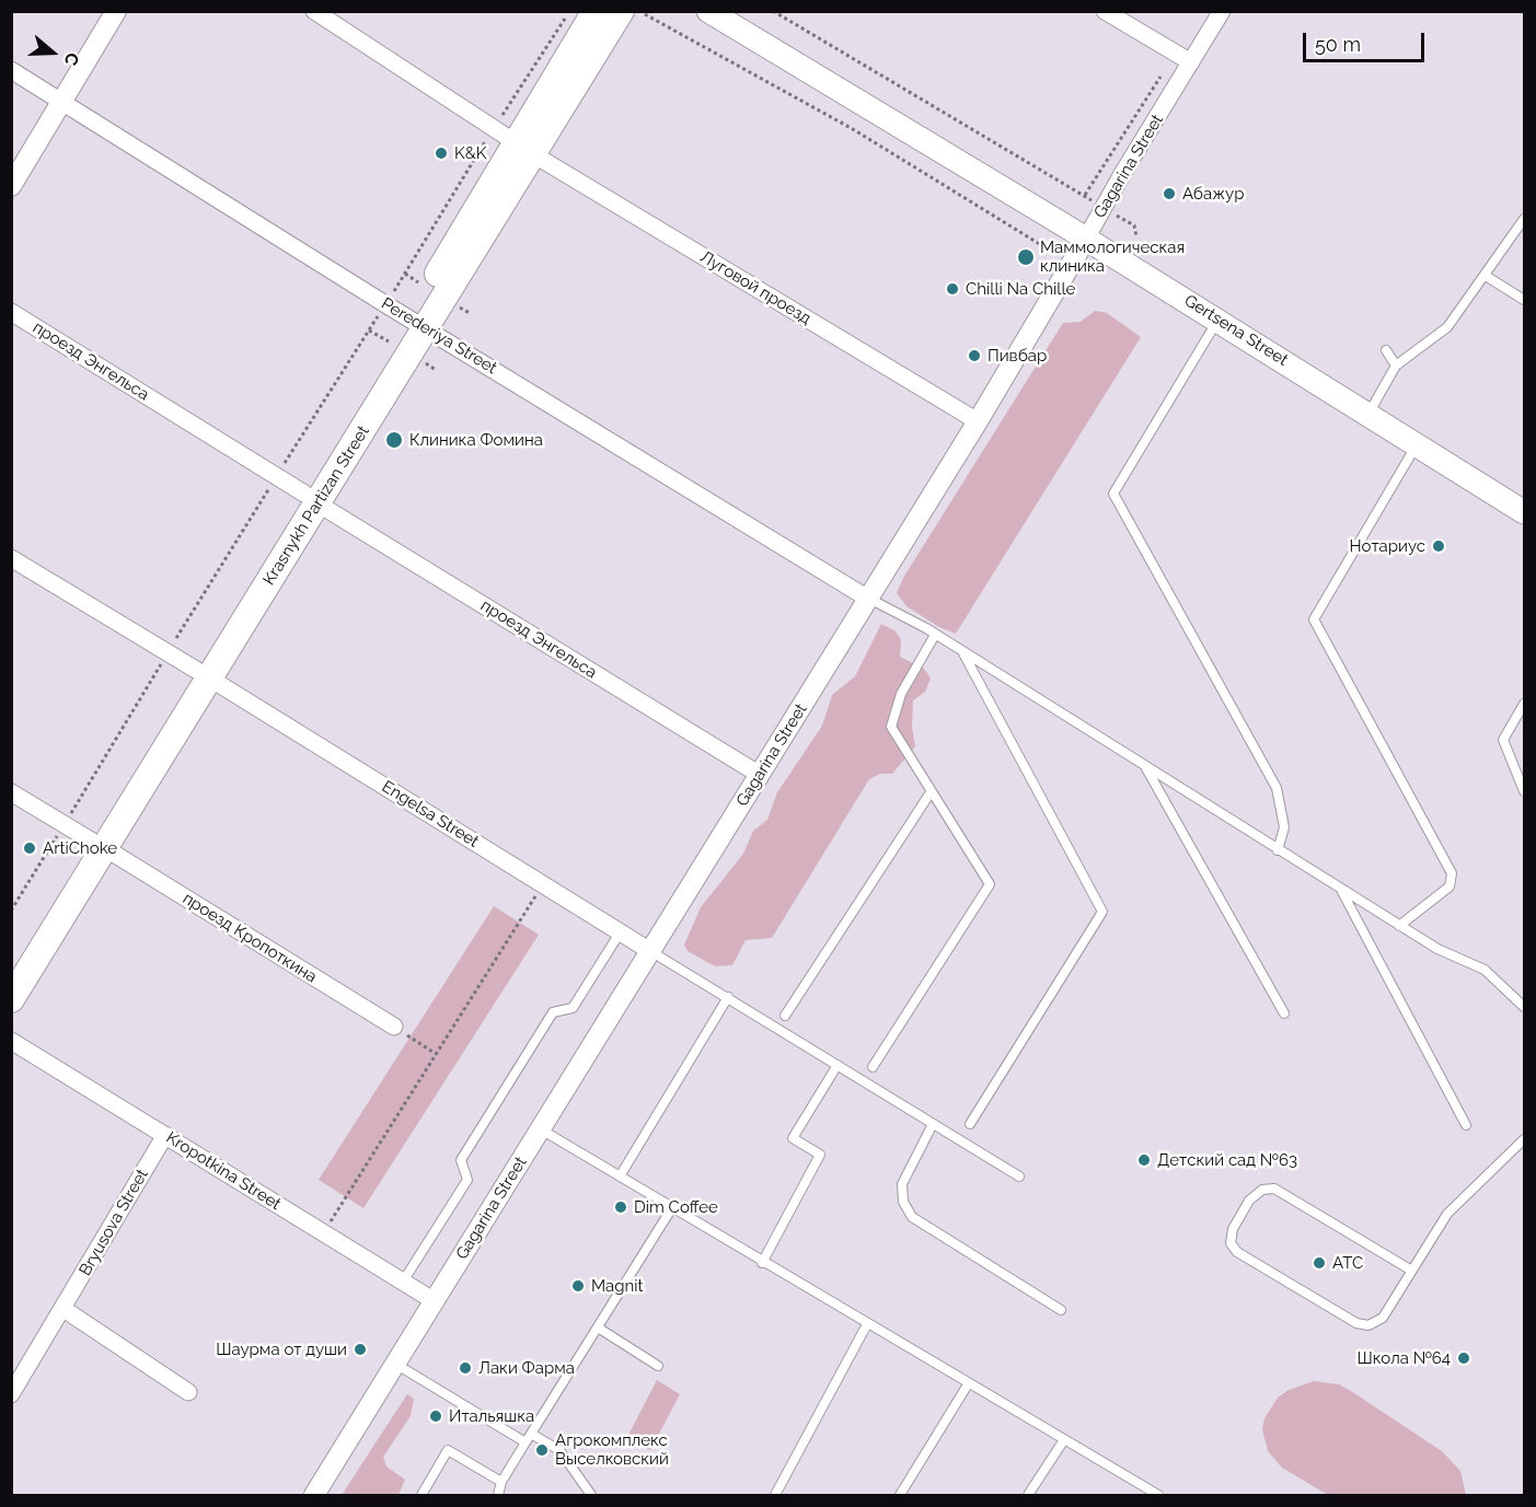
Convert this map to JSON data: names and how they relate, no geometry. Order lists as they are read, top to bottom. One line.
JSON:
{"streets":{"highway":["Krasnykh Partizan Street"],"main road":["Gertsena Street"],"street":["Gagarina Street","Луговой проезд","Perederiya Street","проезд Энгельса","Engelsa Street","проезд Кропоткина","Kropotkina Street","Bryusova Street"]},"crossings":[["Gagarina Street","Луговой проезд"],["Gagarina Street","Gertsena Street"],["Gagarina Street","Perederiya Street"],["Gagarina Street","проезд Энгельса"],["Gagarina Street","Engelsa Street"],["Gagarina Street","Kropotkina Street"],["Луговой проезд","Krasnykh Partizan Street"],["Perederiya Street","Krasnykh Partizan Street"],["проезд Энгельса","Krasnykh Partizan Street"],["Krasnykh Partizan Street","Engelsa Street"],["Krasnykh Partizan Street","проезд Кропоткина"],["Kropotkina Street","Bryusova Street"]],"places":["K&K","Абажур","Маммологическая клиника","Chilli Na Chille","Пивбар","Клиника Фомина","Нотариус","ArtiChoke","Детский сад №63","Dim Coffee","АТС","Magnit","Шаурма от души","Школа №64","Лаки Фарма","Итальяшка","Агрокомплекс Выселковский"],"scale_bar":"50 m","north":"right"}
